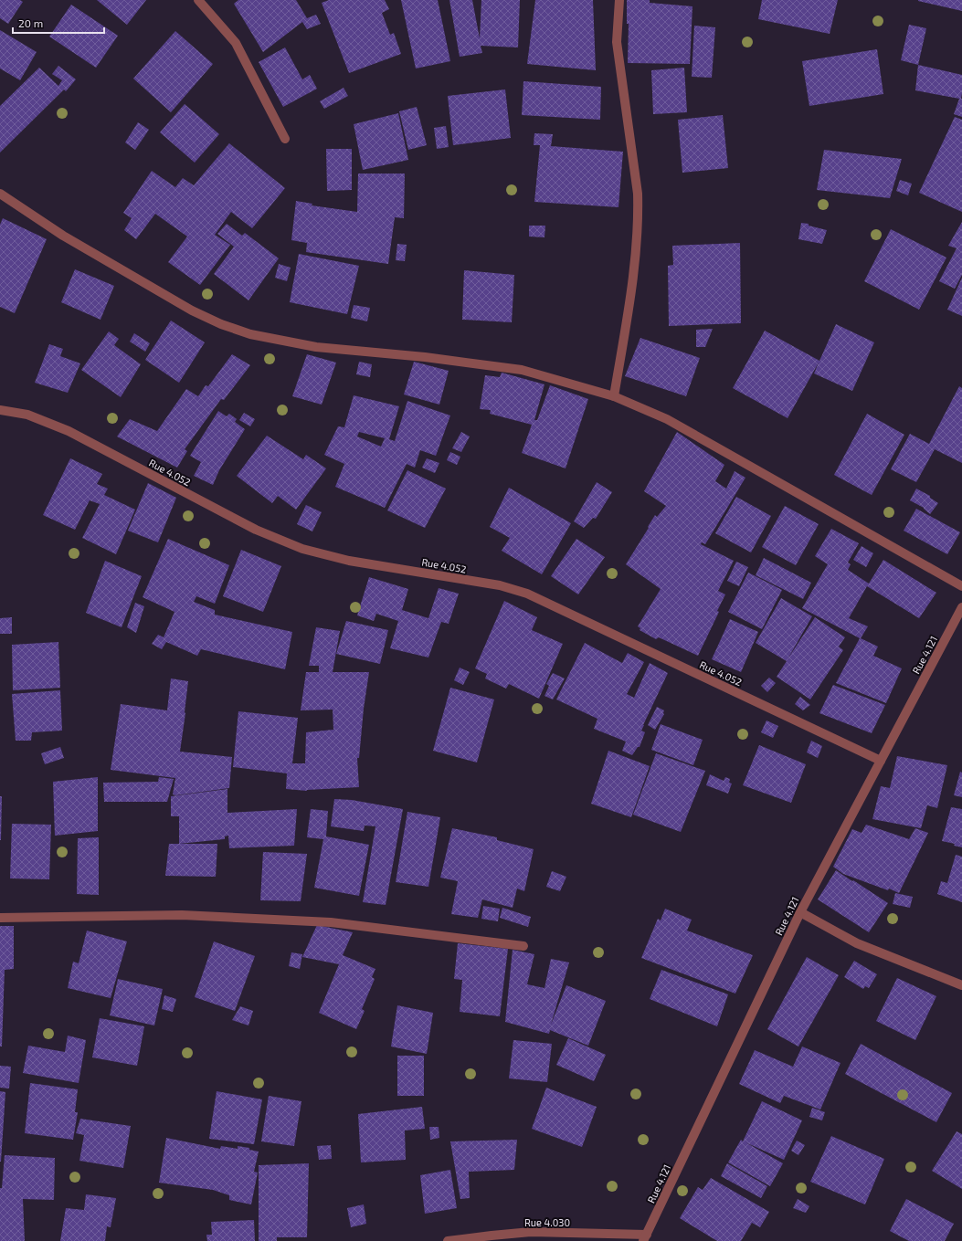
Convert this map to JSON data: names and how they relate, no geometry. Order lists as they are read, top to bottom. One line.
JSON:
{"streets":{"street":["Rue 4.052","Rue 4.121","Rue 4.030"]},"crossings":[["Rue 4.052","Rue 4.121"],["Rue 4.121","Rue 4.030"]],"scale_bar":"20 m"}
